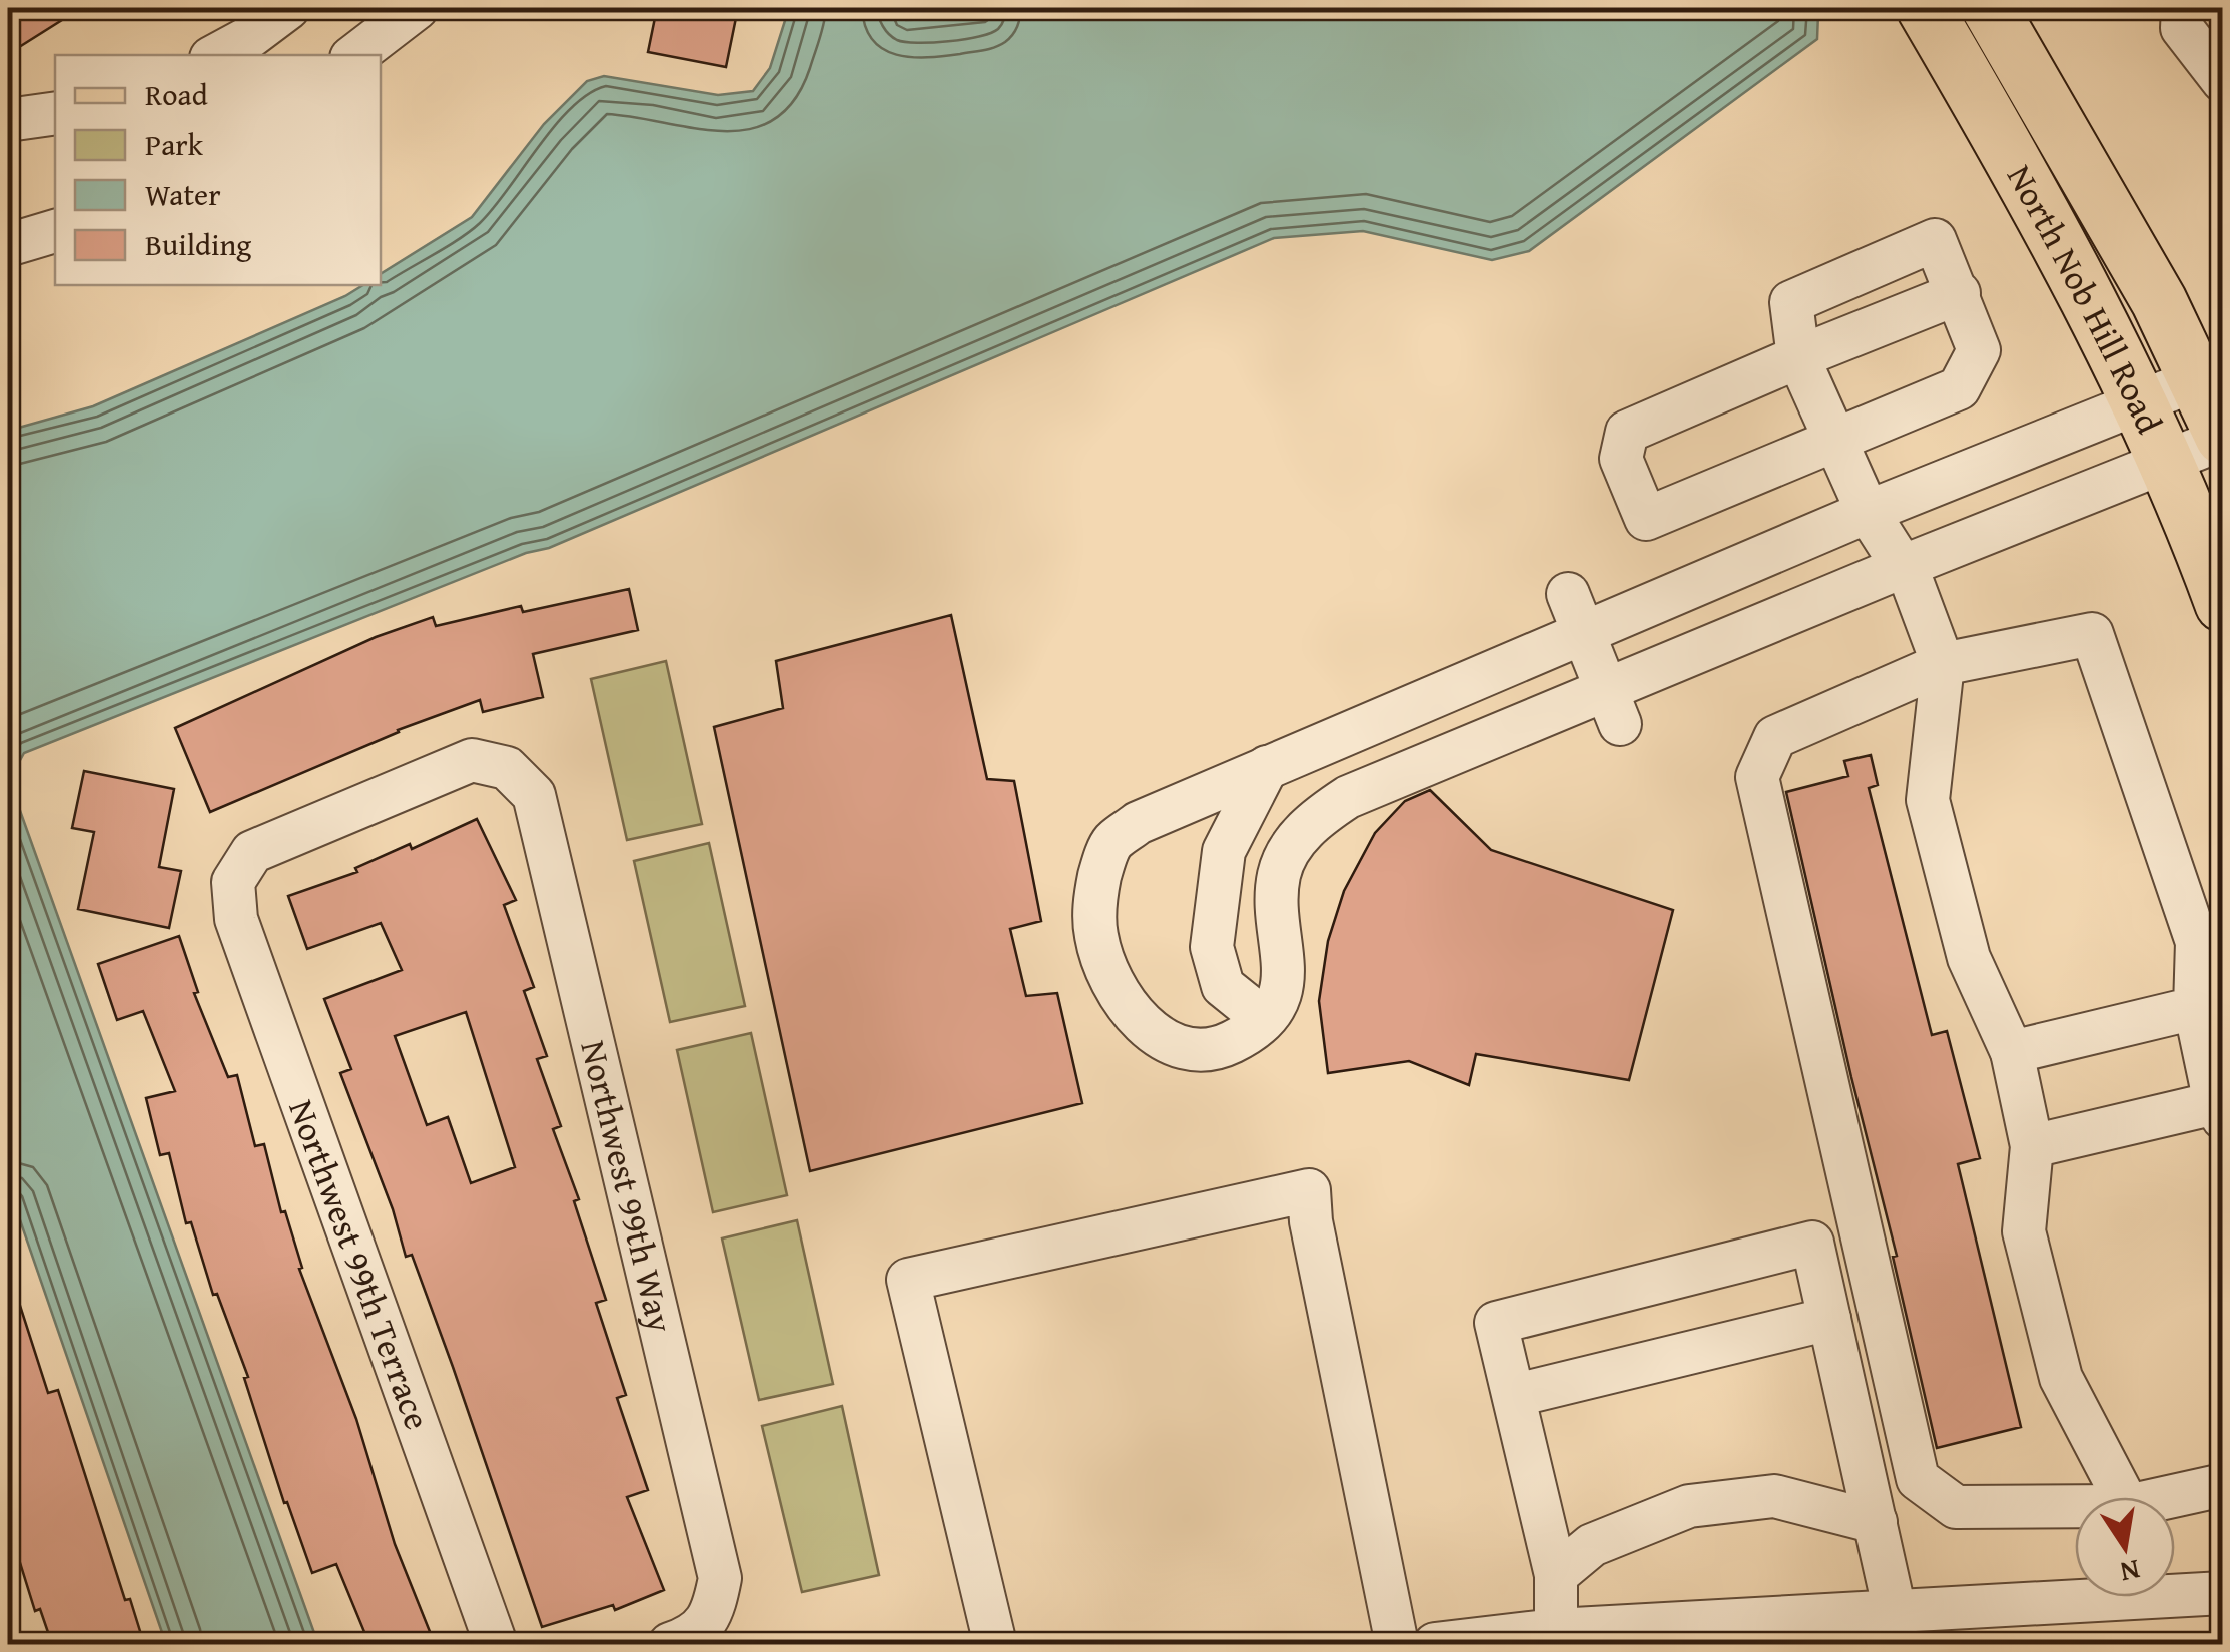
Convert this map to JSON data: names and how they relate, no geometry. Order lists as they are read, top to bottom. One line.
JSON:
{"streets":{"main road":["North Nob Hill Road"],"street":["Northwest 99th Way","Northwest 99th Terrace"]},"crossings":[["Northwest 99th Way","Northwest 99th Terrace"]],"legend":["Road","Park","Water","Building"],"north":"bottom"}
